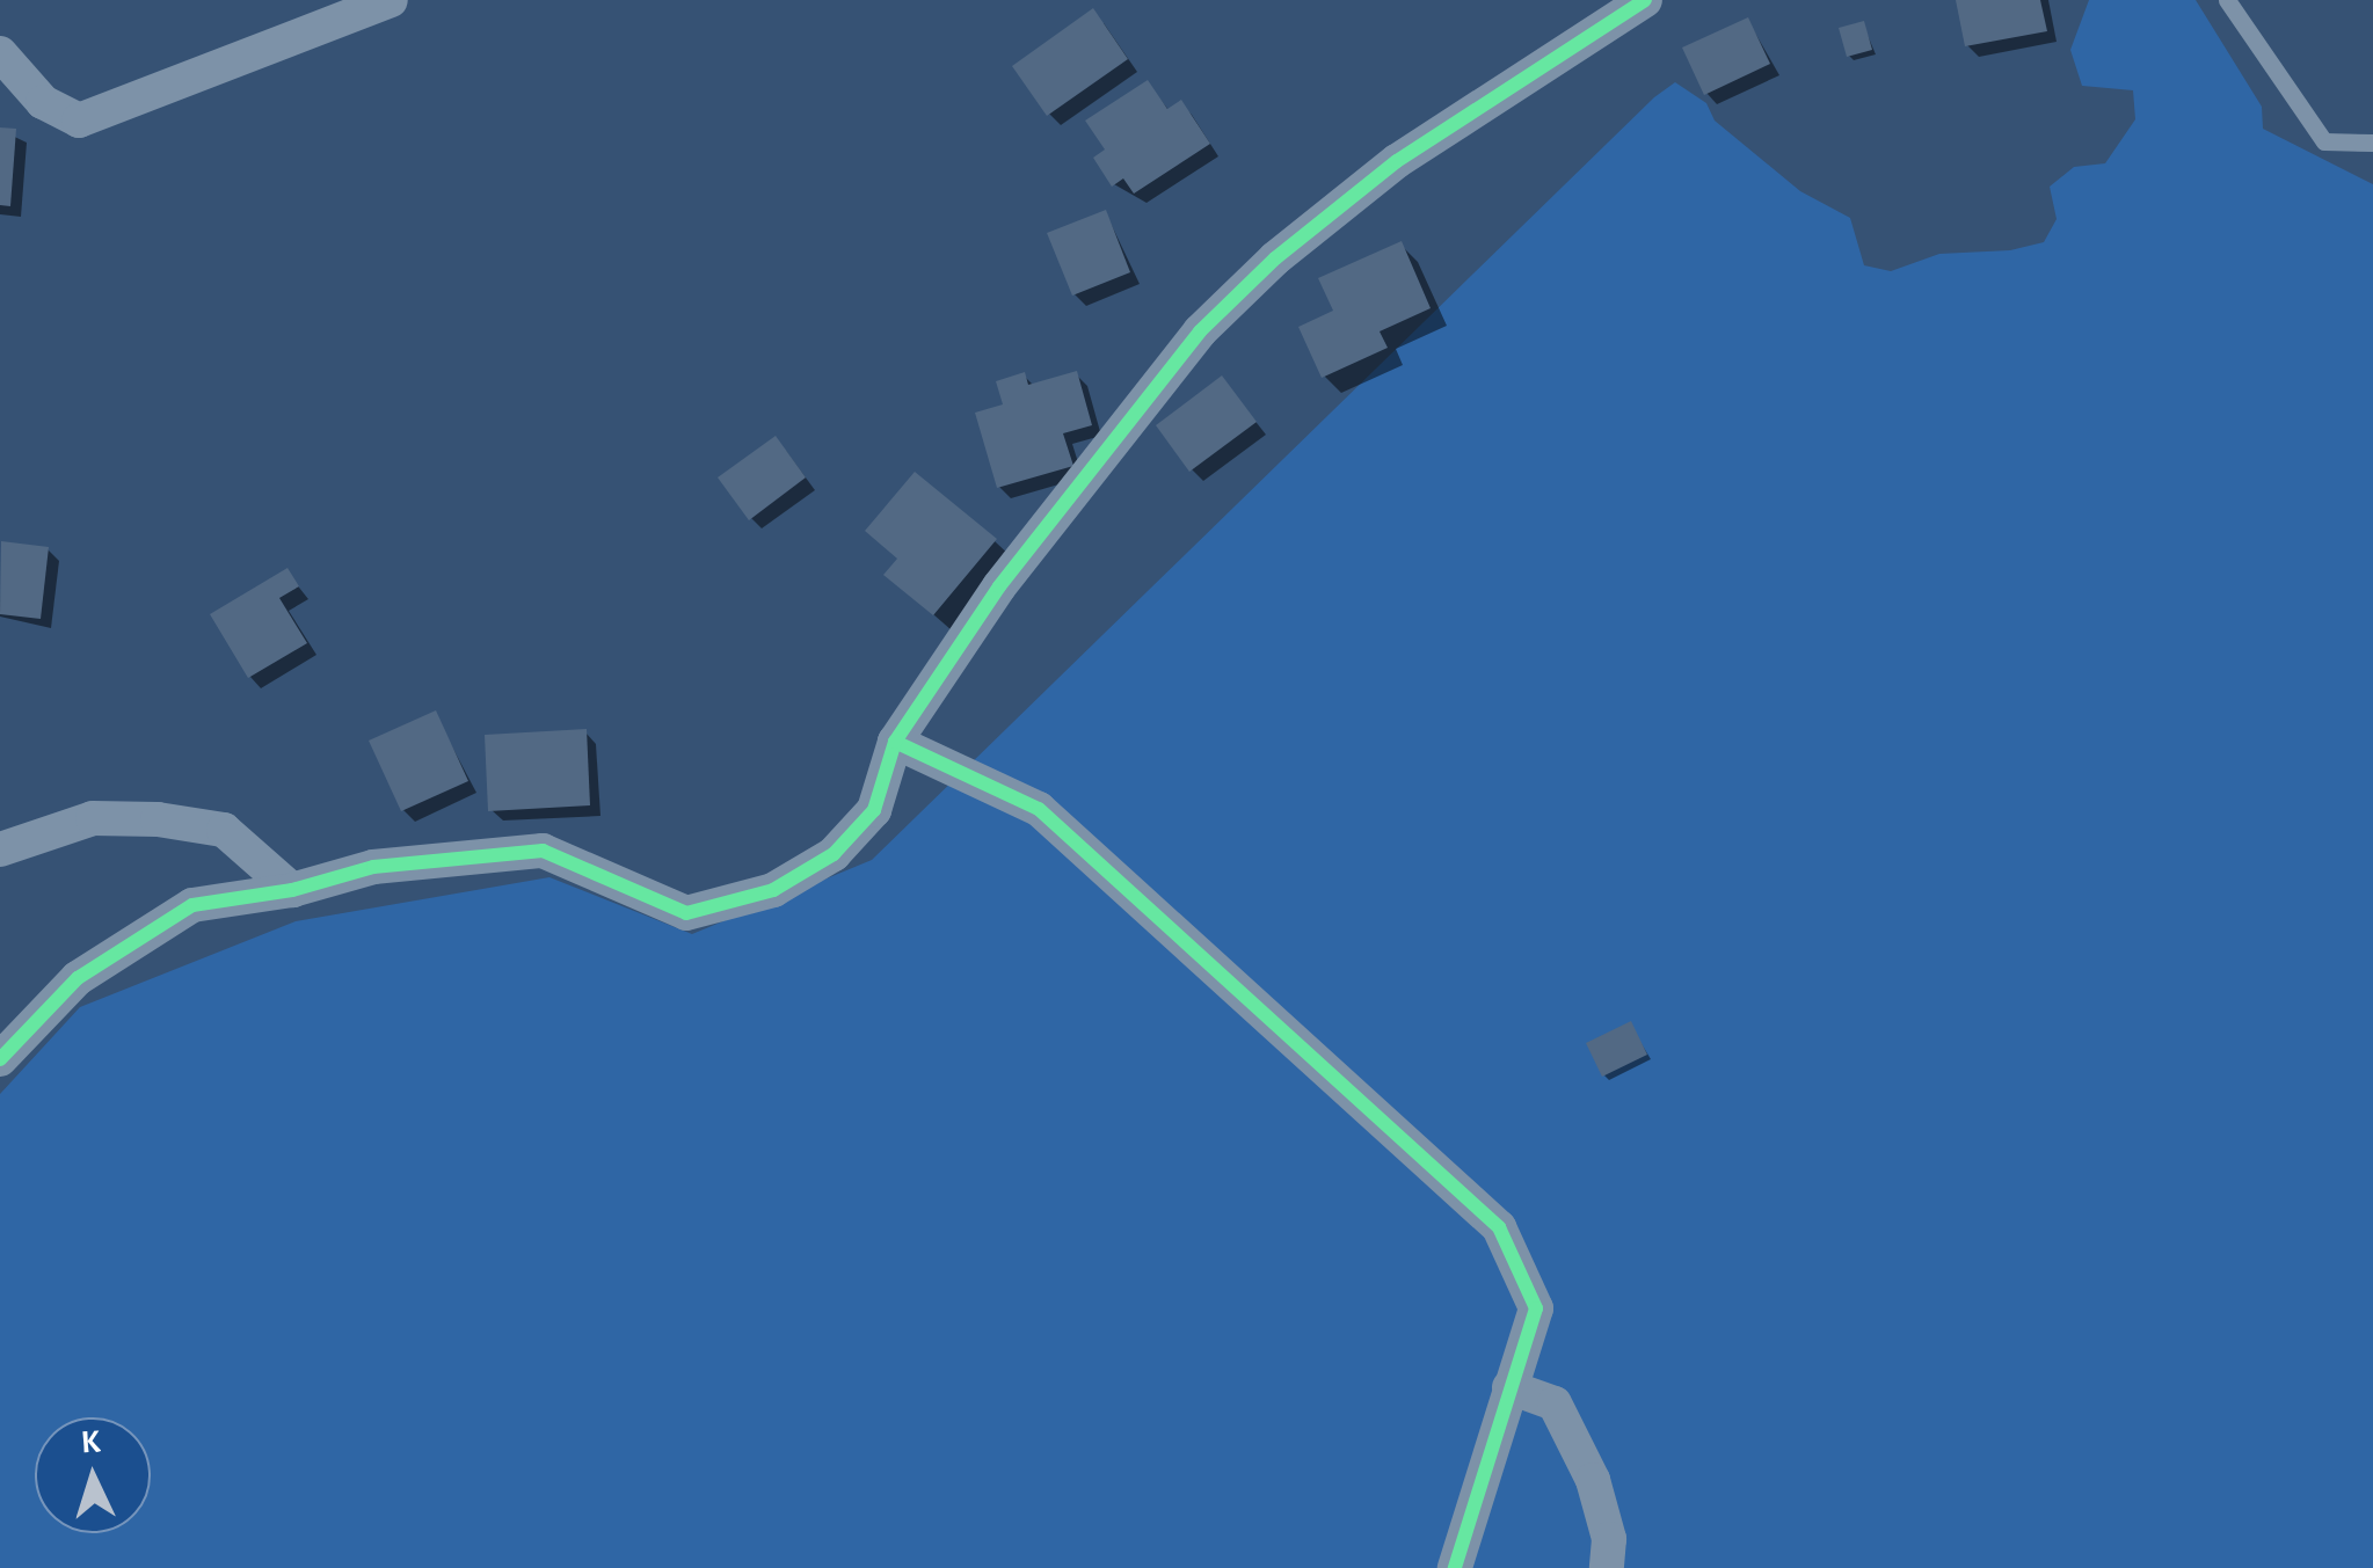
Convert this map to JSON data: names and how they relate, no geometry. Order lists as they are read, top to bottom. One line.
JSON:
{"north":"top"}
